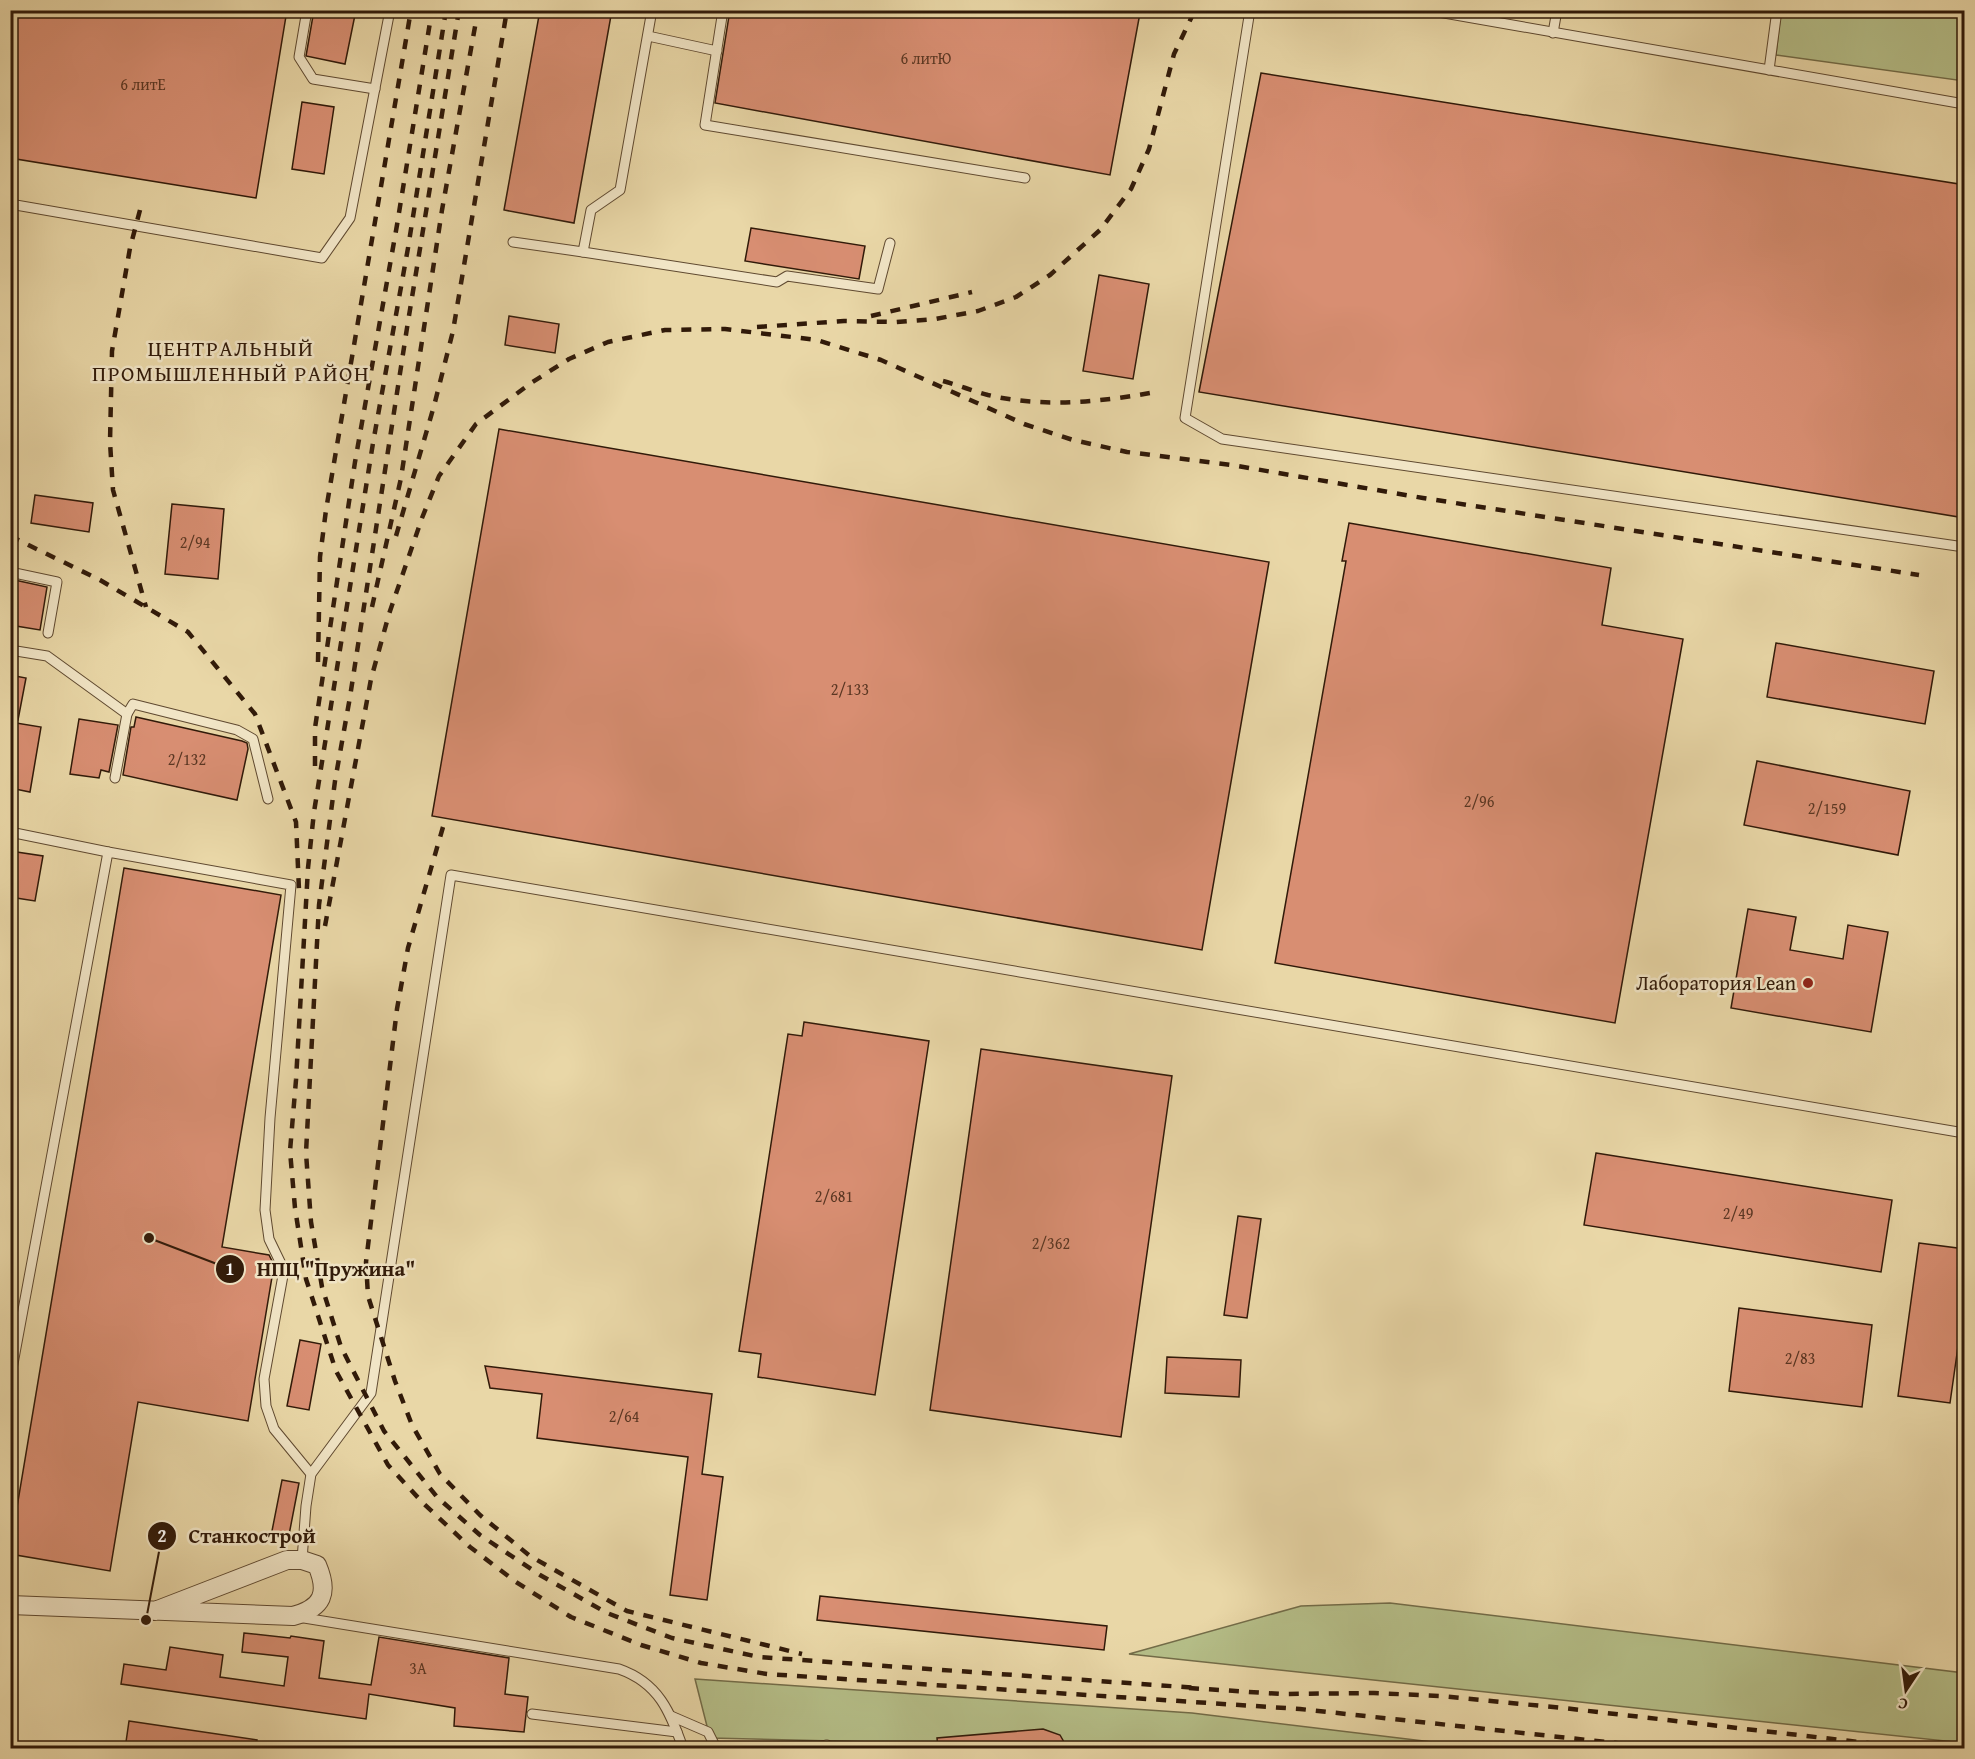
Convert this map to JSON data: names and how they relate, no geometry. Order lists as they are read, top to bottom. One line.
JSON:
{"districts":["ЦЕНТРАЛЬНЫЙ ПРОМЫШЛЕННЫЙ РАЙОН"],"places":["Лаборатория Lean","НПЦ \"Пружина\"","Станкострой"],"house_numbers":["6 литЮ","6 литЕ","2/94","2/133","2/132","2/96","2/159","2/681","2/49","2/362","2/83","2/64","3А"],"north":"bottom"}
